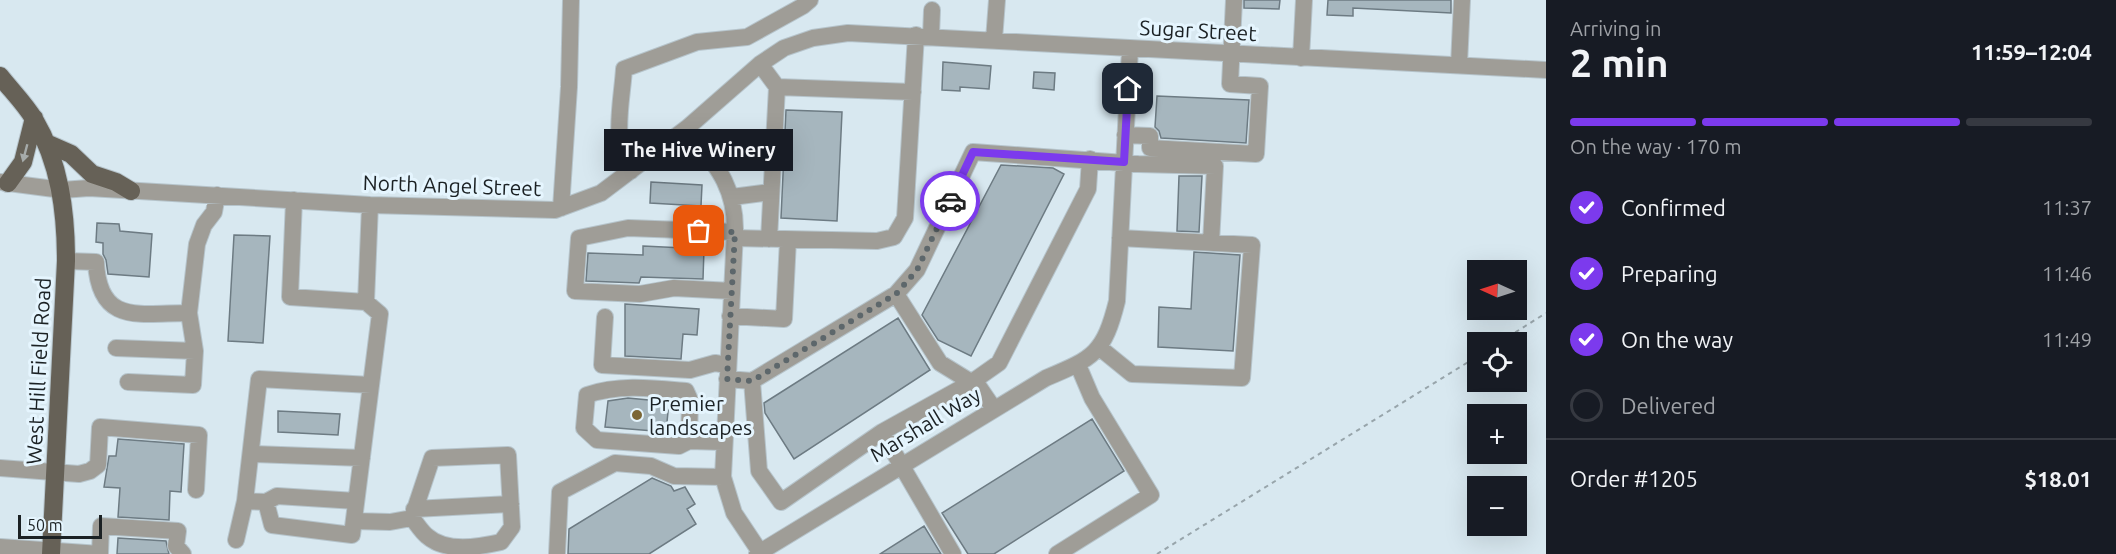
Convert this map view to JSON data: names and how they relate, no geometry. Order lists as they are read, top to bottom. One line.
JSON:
{"streets":{"main road":["West Hill Field Road"],"street":["Sugar Street","North Angel Street","Marshall Way"]},"crossings":[["Sugar Street","North Angel Street"],["Sugar Street","Marshall Way"],["North Angel Street","West Hill Field Road"]],"places":["The Hive Winery","Premier landscapes"],"scale_bar":"50 m","north":"left","page":{"heading":["2 min","Arriving in","11:59–12:04"],"panel":["Order #1205","$18.01"],"bar":"On the way · 170 m","bubble":"The Hive Winery","list":[["Confirmed","11:37"],["Preparing","11:46"],["On the way","11:49"],"Delivered"],"map_buttons":["+","−"],"scale":"50 m"}}
